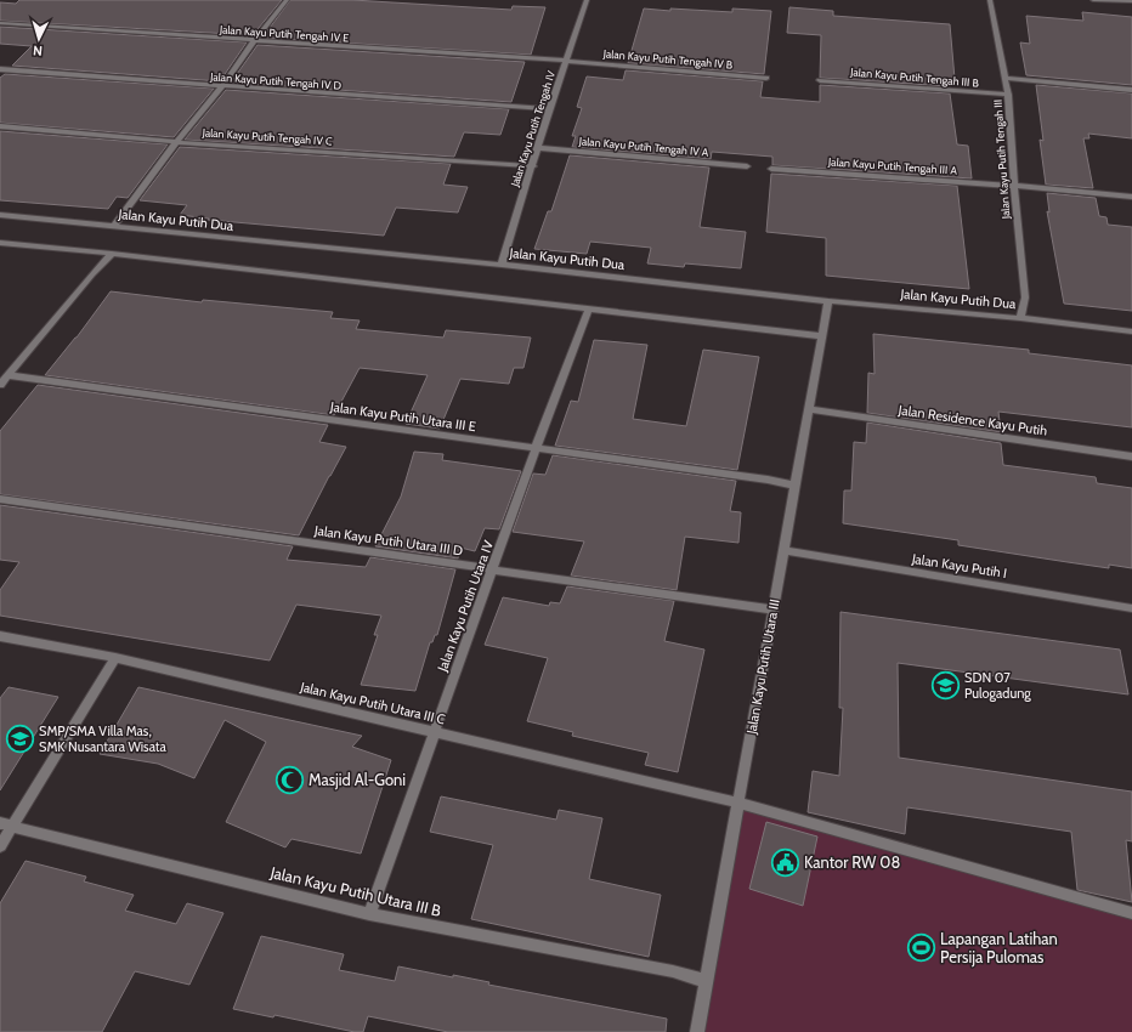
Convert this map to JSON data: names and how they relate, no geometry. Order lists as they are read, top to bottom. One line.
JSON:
{"streets":{"street":["Jalan Kayu Putih Tengah IV E","Jalan Kayu Putih Tengah IV B","Jalan Kayu Putih Tengah III B","Jalan Kayu Putih Tengah IV D","Jalan Kayu Putih Tengah IV","Jalan Kayu Putih Tengah IV C","Jalan Kayu Putih Tengah IV A","Jalan Kayu Putih Tengah III","Jalan Kayu Putih Tengah III A","Jalan Kayu Putih Dua","Jalan Kayu Putih Utara III E","Jalan Residence Kayu Putih","Jalan Kayu Putih Utara III D","Jalan Kayu Putih I","Jalan Kayu Putih Utara IV","Jalan Kayu Putih Utara III","Jalan Kayu Putih Utara III C","Jalan Kayu Putih Utara III B"]},"crossings":[["Jalan Kayu Putih Tengah IV E","Jalan Kayu Putih Tengah IV B"],["Jalan Kayu Putih Tengah IV E","Jalan Kayu Putih Tengah IV"],["Jalan Kayu Putih Tengah IV B","Jalan Kayu Putih Tengah IV"],["Jalan Kayu Putih Tengah III B","Jalan Kayu Putih Tengah III"],["Jalan Kayu Putih Tengah IV D","Jalan Kayu Putih Tengah IV"],["Jalan Kayu Putih Tengah IV","Jalan Kayu Putih Tengah IV C"],["Jalan Kayu Putih Tengah IV","Jalan Kayu Putih Tengah IV A"],["Jalan Kayu Putih Tengah IV","Jalan Kayu Putih Dua"],["Jalan Kayu Putih Tengah III","Jalan Kayu Putih Tengah III A"],["Jalan Kayu Putih Tengah III","Jalan Kayu Putih Dua"],["Jalan Kayu Putih Dua","Jalan Kayu Putih Utara III"],["Jalan Kayu Putih Utara III E","Jalan Kayu Putih Utara IV"],["Jalan Kayu Putih Utara III E","Jalan Kayu Putih Utara III"],["Jalan Residence Kayu Putih","Jalan Kayu Putih Utara III"],["Jalan Kayu Putih Utara III D","Jalan Kayu Putih Utara IV"],["Jalan Kayu Putih Utara III D","Jalan Kayu Putih Utara III"],["Jalan Kayu Putih I","Jalan Kayu Putih Utara III"],["Jalan Kayu Putih Utara IV","Jalan Kayu Putih Utara III C"],["Jalan Kayu Putih Utara IV","Jalan Kayu Putih Utara III B"],["Jalan Kayu Putih Utara III","Jalan Kayu Putih Utara III C"],["Jalan Kayu Putih Utara III","Jalan Kayu Putih Utara III B"]],"places":{"school or university":["SDN 07 Pulogadung","SMP/SMA Villa Mas, SMK Nusantara Wisata"],"mosque":["Masjid Al-Goni"],"public building":["Kantor RW 08"],"sports":["Lapangan Latihan Persija Pulomas"]},"north":"bottom"}
